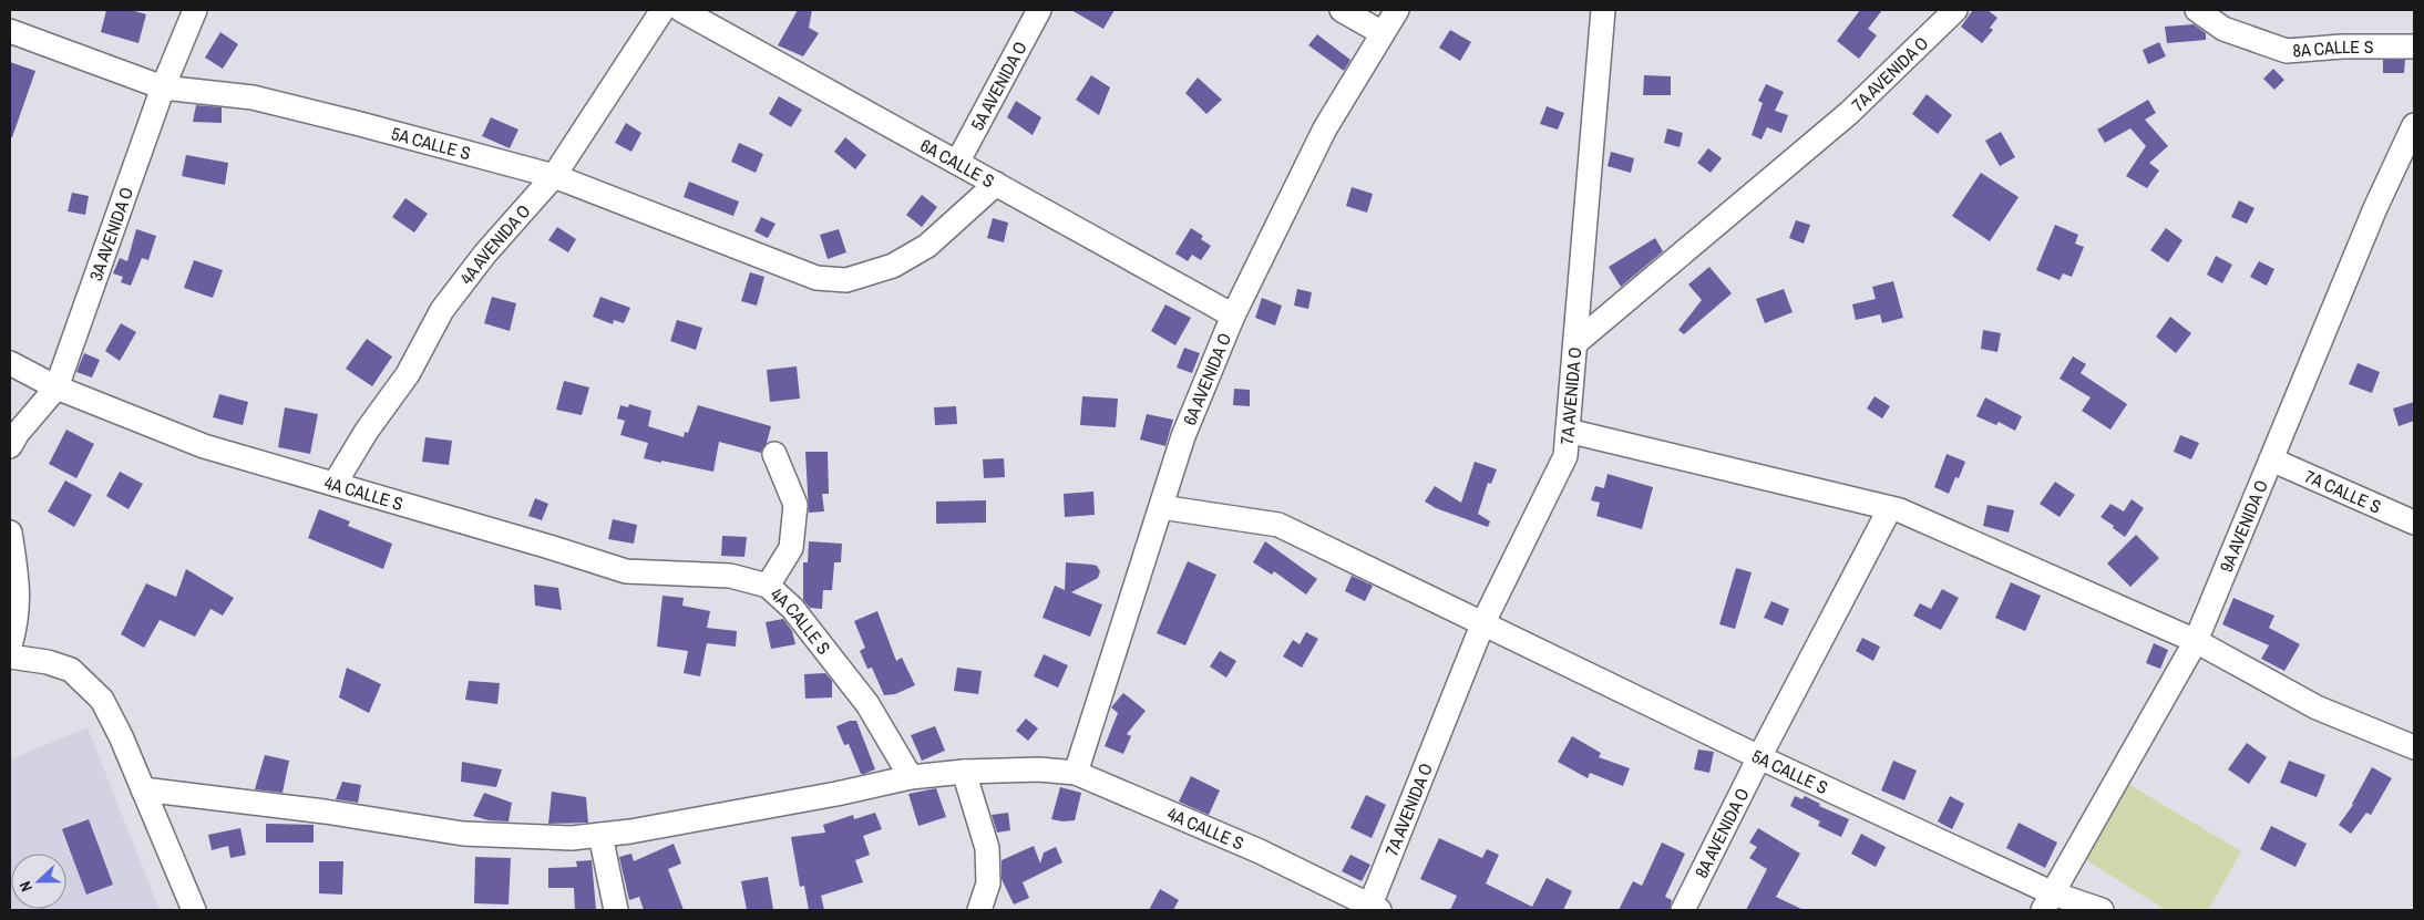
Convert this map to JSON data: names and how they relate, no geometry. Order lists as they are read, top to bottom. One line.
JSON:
{"streets":{"street":["8A CALLE S","7A AVENIDA O","5A AVENIDA O","5A CALLE S","6A CALLE S","3A AVENIDA O","4A AVENIDA O","6A AVENIDA O","7A CALLE S","4A CALLE S","9A AVENIDA O","8A AVENIDA O"]},"crossings":[["7A AVENIDA O","5A CALLE S"],["7A AVENIDA O","4A CALLE S"],["5A AVENIDA O","6A CALLE S"],["5A CALLE S","6A CALLE S"],["5A CALLE S","3A AVENIDA O"],["5A CALLE S","4A AVENIDA O"],["5A CALLE S","6A AVENIDA O"],["5A CALLE S","9A AVENIDA O"],["5A CALLE S","8A AVENIDA O"],["6A CALLE S","6A AVENIDA O"],["3A AVENIDA O","4A CALLE S"],["4A AVENIDA O","4A CALLE S"],["6A AVENIDA O","4A CALLE S"],["7A CALLE S","9A AVENIDA O"]],"north":"left"}
